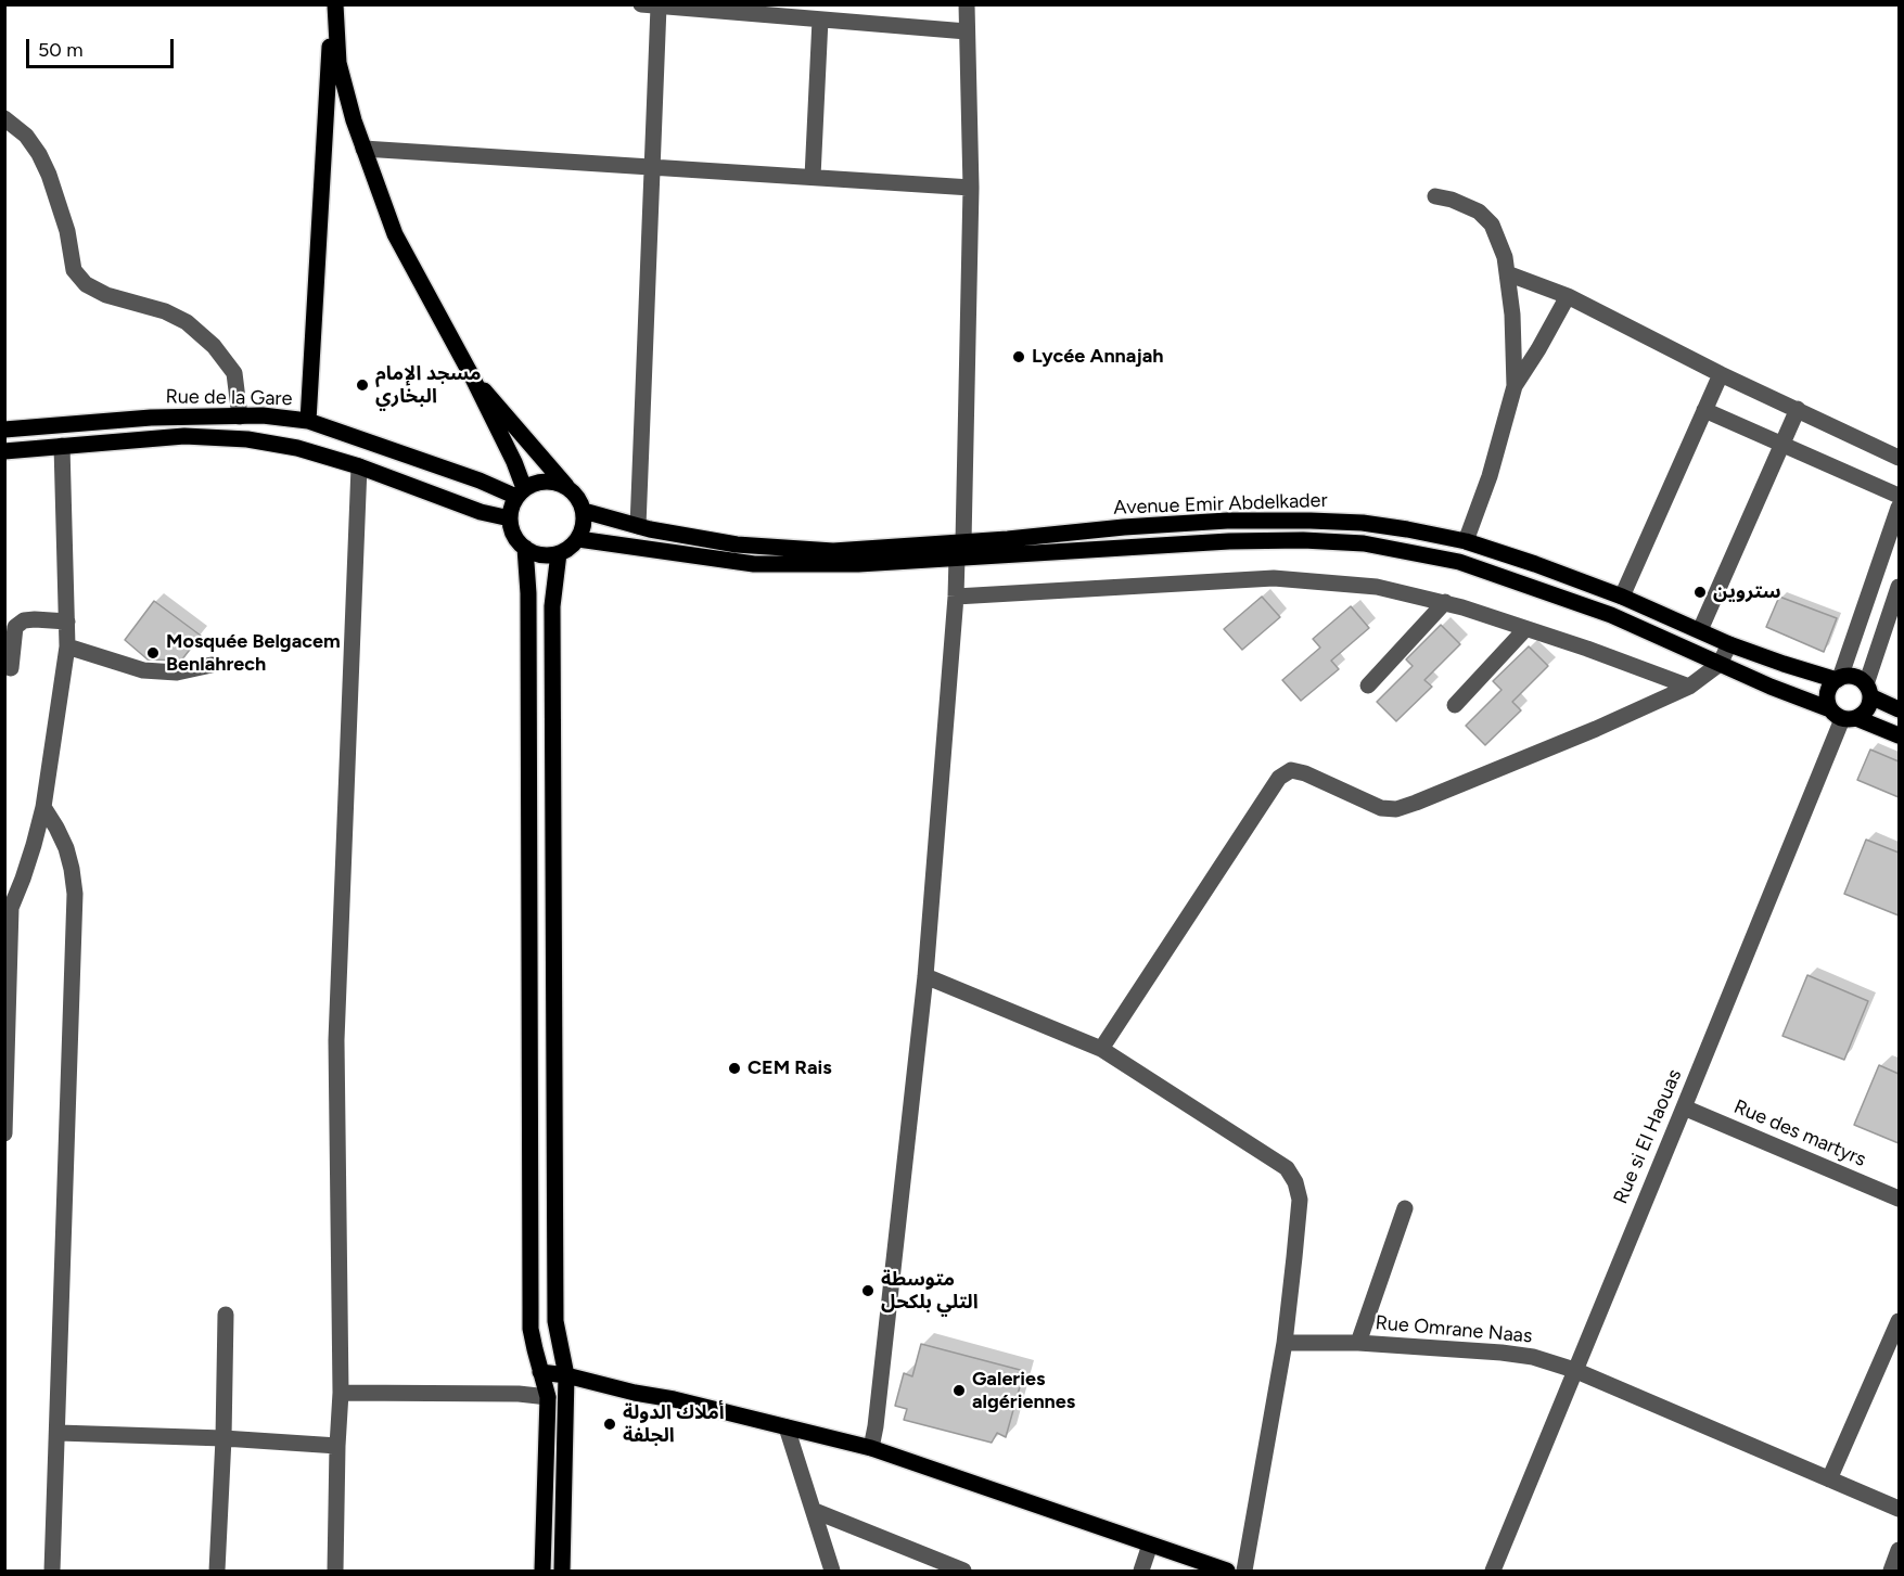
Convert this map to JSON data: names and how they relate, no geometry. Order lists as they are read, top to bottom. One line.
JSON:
{"streets":{"main road":["Rue de la Gare","Avenue Emir Abdelkader"],"street":["Rue des martyrs","Rue si El Haouas","Rue Omrane Naas"]},"crossings":[["Rue de la Gare","Avenue Emir Abdelkader"],["Avenue Emir Abdelkader","Rue si El Haouas"],["Rue des martyrs","Rue si El Haouas"],["Rue si El Haouas","Rue Omrane Naas"]],"places":["Lycée Annajah","مسجد الإمام البخاري","ستروين","Mosquée Belgacem Benlahrech","CEM Rais","متوسطة التلي بلكحل","Galeries algériennes","أملاك الدولة الجلفة"],"scale_bar":"50 m"}
